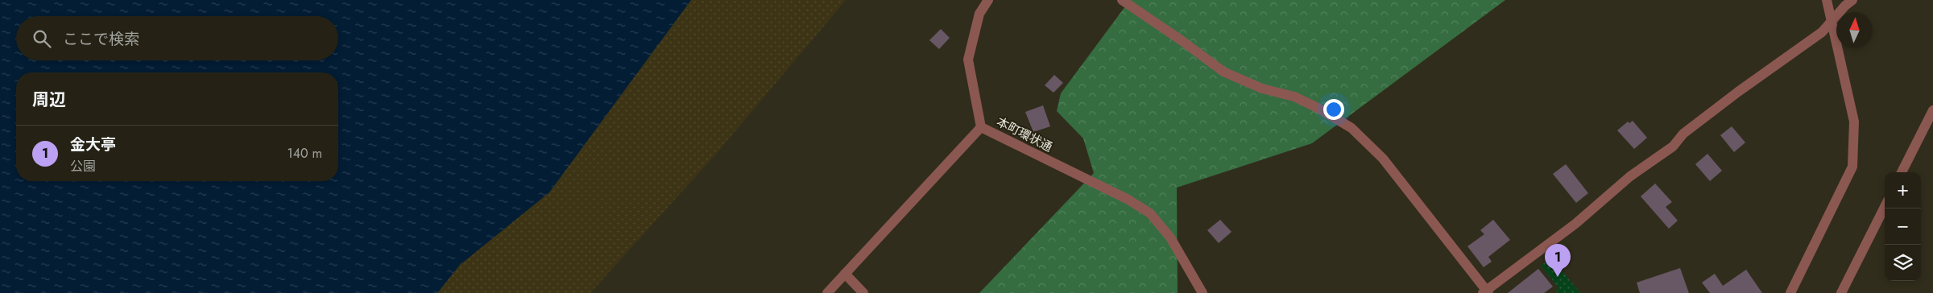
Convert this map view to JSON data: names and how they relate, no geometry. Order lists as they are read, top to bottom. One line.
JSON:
{"streets":{"street":["本町環状通"]},"north":"top","page":{"search":"ここで検索","heading":"周辺","list":[{"mark":"1","name":"金大亭","note":"公園","value":"140 m"}],"map_buttons":["+","−"],"pins":"1"}}
